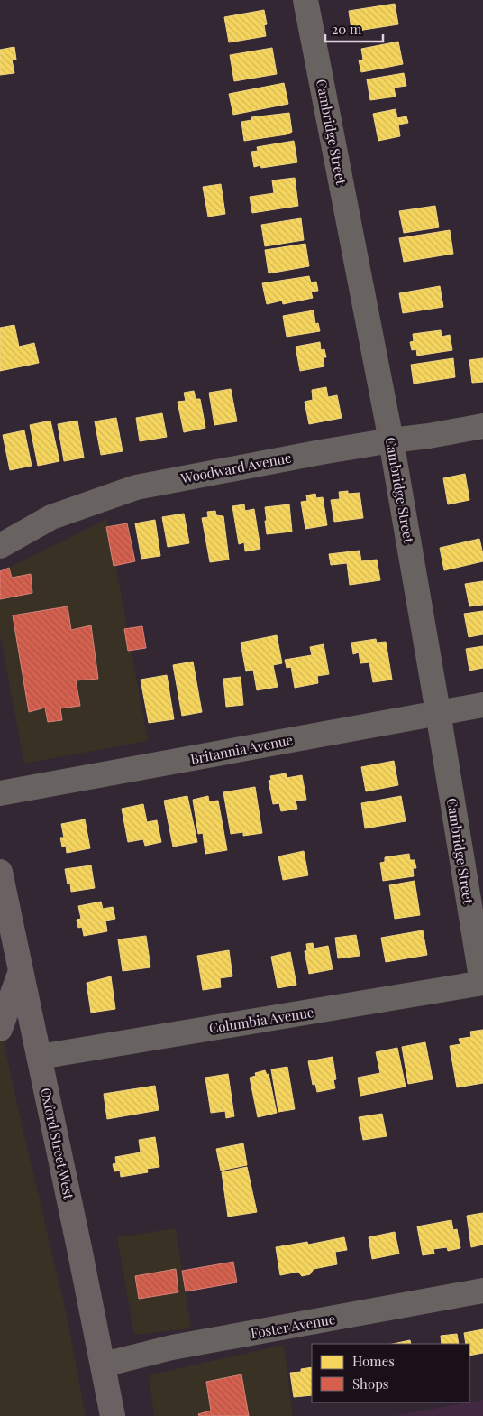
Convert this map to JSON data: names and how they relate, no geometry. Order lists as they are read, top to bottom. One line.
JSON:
{"streets":{"main road":["Oxford Street West"],"street":["Cambridge Street","Woodward Avenue","Britannia Avenue","Columbia Avenue","Foster Avenue"]},"crossings":[["Cambridge Street","Woodward Avenue"],["Cambridge Street","Britannia Avenue"],["Cambridge Street","Columbia Avenue"],["Columbia Avenue","Oxford Street West"],["Oxford Street West","Foster Avenue"]],"legend":["Homes","Shops"],"scale_bar":"20 m"}
